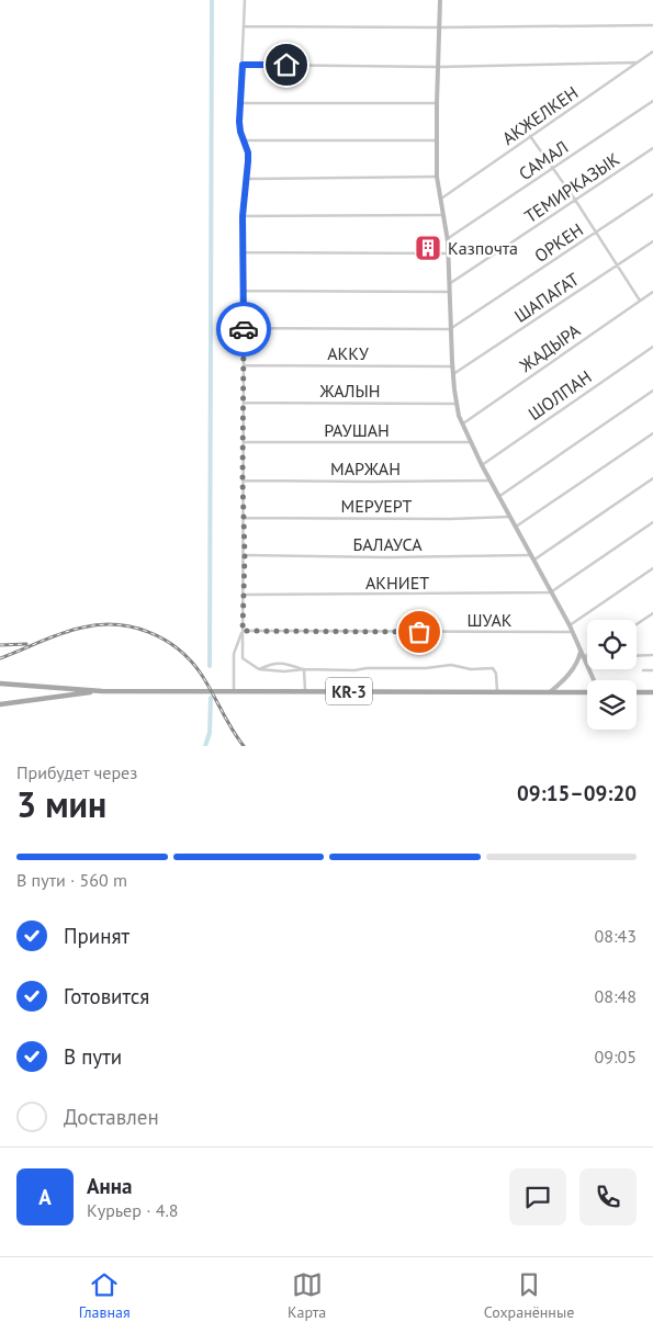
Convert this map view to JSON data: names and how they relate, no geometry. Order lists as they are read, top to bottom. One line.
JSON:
{"streets":{"main road":["KR-3"],"street":["АКЖЕЛКЕН","САМАЛ","ТЕМИРКАЗЫК","ОРКЕН","ШАПАГАТ","ЖАДЫРА","АККУ","ЖАЛЫН","ШОЛПАН","РАУШАН","МАРЖАН","МЕРУЕРТ","БАЛАУСА","АКНИЕТ","ШУАК"]},"places":{"building":["Казпочта"]},"page":{"heading":["3 мин","Прибудет через","09:15–09:20"],"panel":["Анна","Курьер · 4.8"],"bar":"В пути · 560 m","list":[["Принят","08:43"],["Готовится","08:48"],["В пути","09:05"],"Доставлен"],"round":"А","tabs":["Главная","Карта","Сохранённые"]}}
